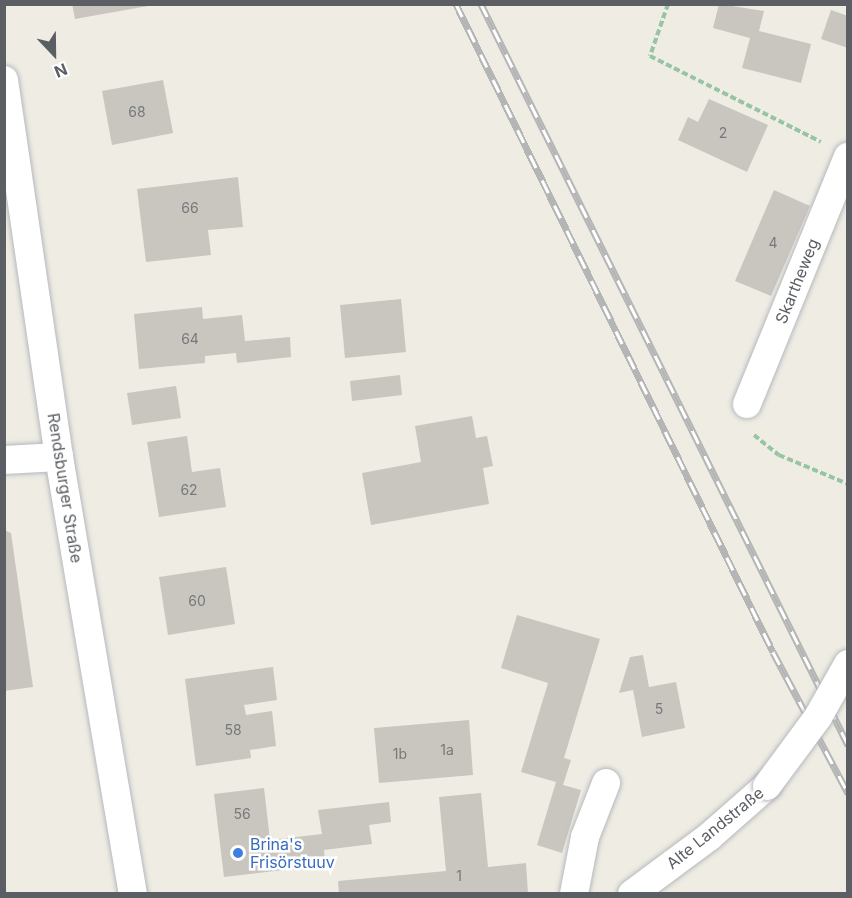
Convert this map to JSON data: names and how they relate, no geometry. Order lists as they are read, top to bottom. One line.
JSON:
{"streets":{"street":["Skartheweg","Rendsburger Straße","Alte Landstraße"]},"places":["Brina's Frisörstuuv"],"house_numbers":["68","2","66","4","64","62","60","5","58","1a","1b","56","1"],"north":"bottom"}
